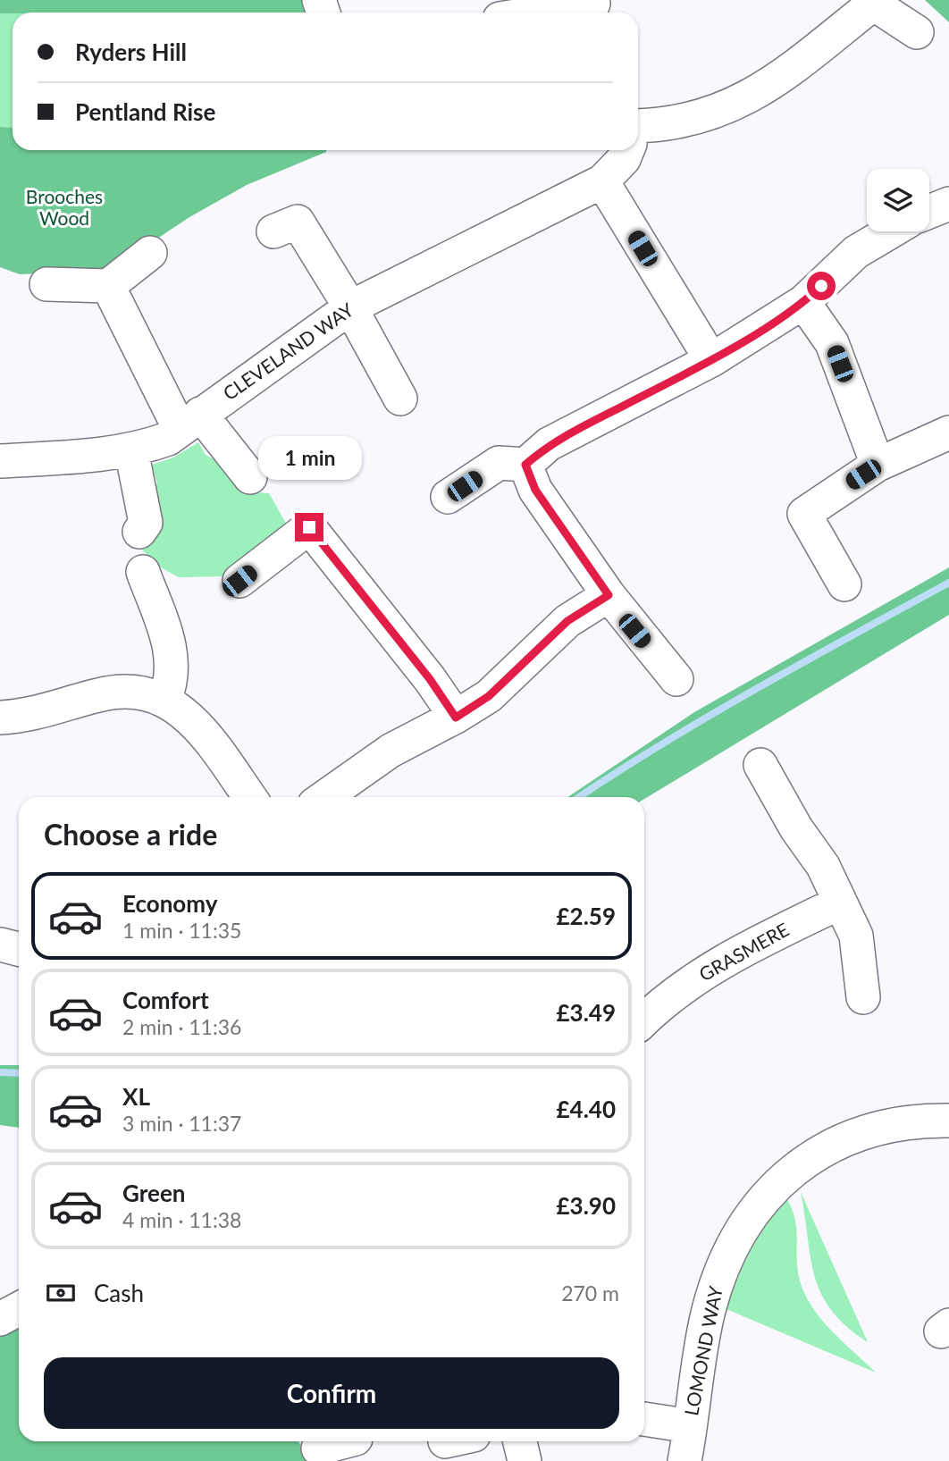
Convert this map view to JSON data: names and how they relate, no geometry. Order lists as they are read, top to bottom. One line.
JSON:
{"streets":{"street":["CLEVELAND WAY","GRASMERE","LOMOND WAY"]},"parks":["Brooches Wood"],"page":{"banner":["Ryders Hill","Pentland Rise"],"bubble":"1 min","heading":"Choose a ride","list":[{"name":"Economy","note":"1 min · 11:35","value":"£2.59"},{"name":"Comfort","note":"2 min · 11:36","value":"£3.49"},{"name":"XL","note":"3 min · 11:37","value":"£4.40"},{"name":"Green","note":"4 min · 11:38","value":"£3.90"}],"pay":["Cash","270 m"],"buttons":"Confirm"}}
